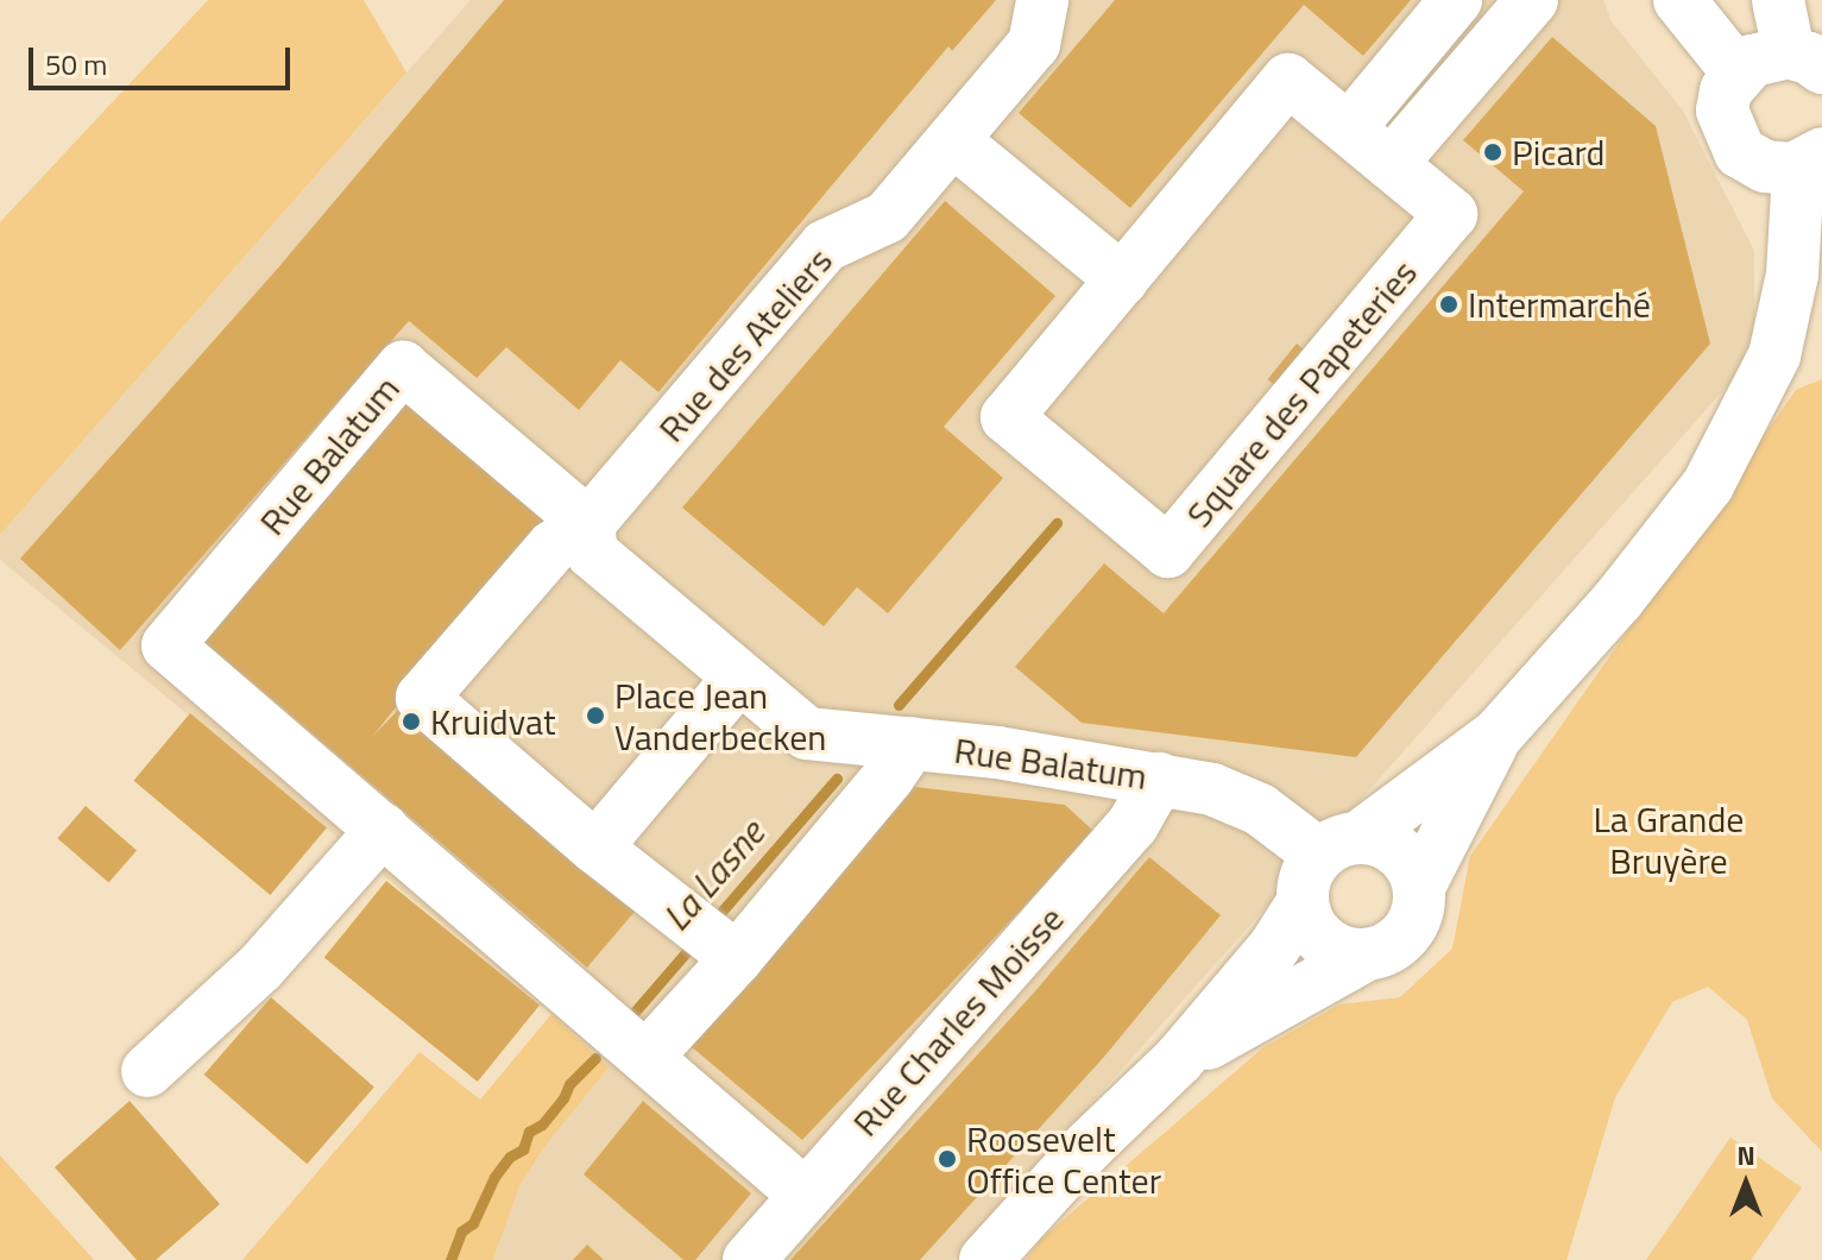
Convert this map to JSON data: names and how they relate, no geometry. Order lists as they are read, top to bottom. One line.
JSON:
{"streets":{"street":["Rue des Ateliers","Square des Papeteries","Rue Balatum","Rue Charles Moisse"]},"crossings":[["Rue des Ateliers","Rue Balatum"],["Rue Balatum","Rue Charles Moisse"]],"water":["La Lasne"],"parks":["La Grande Bruyère"],"places":["Picard","Intermarché","Place Jean Vanderbecken","Kruidvat","Roosevelt Office Center"],"scale_bar":"50 m","north":"top"}
